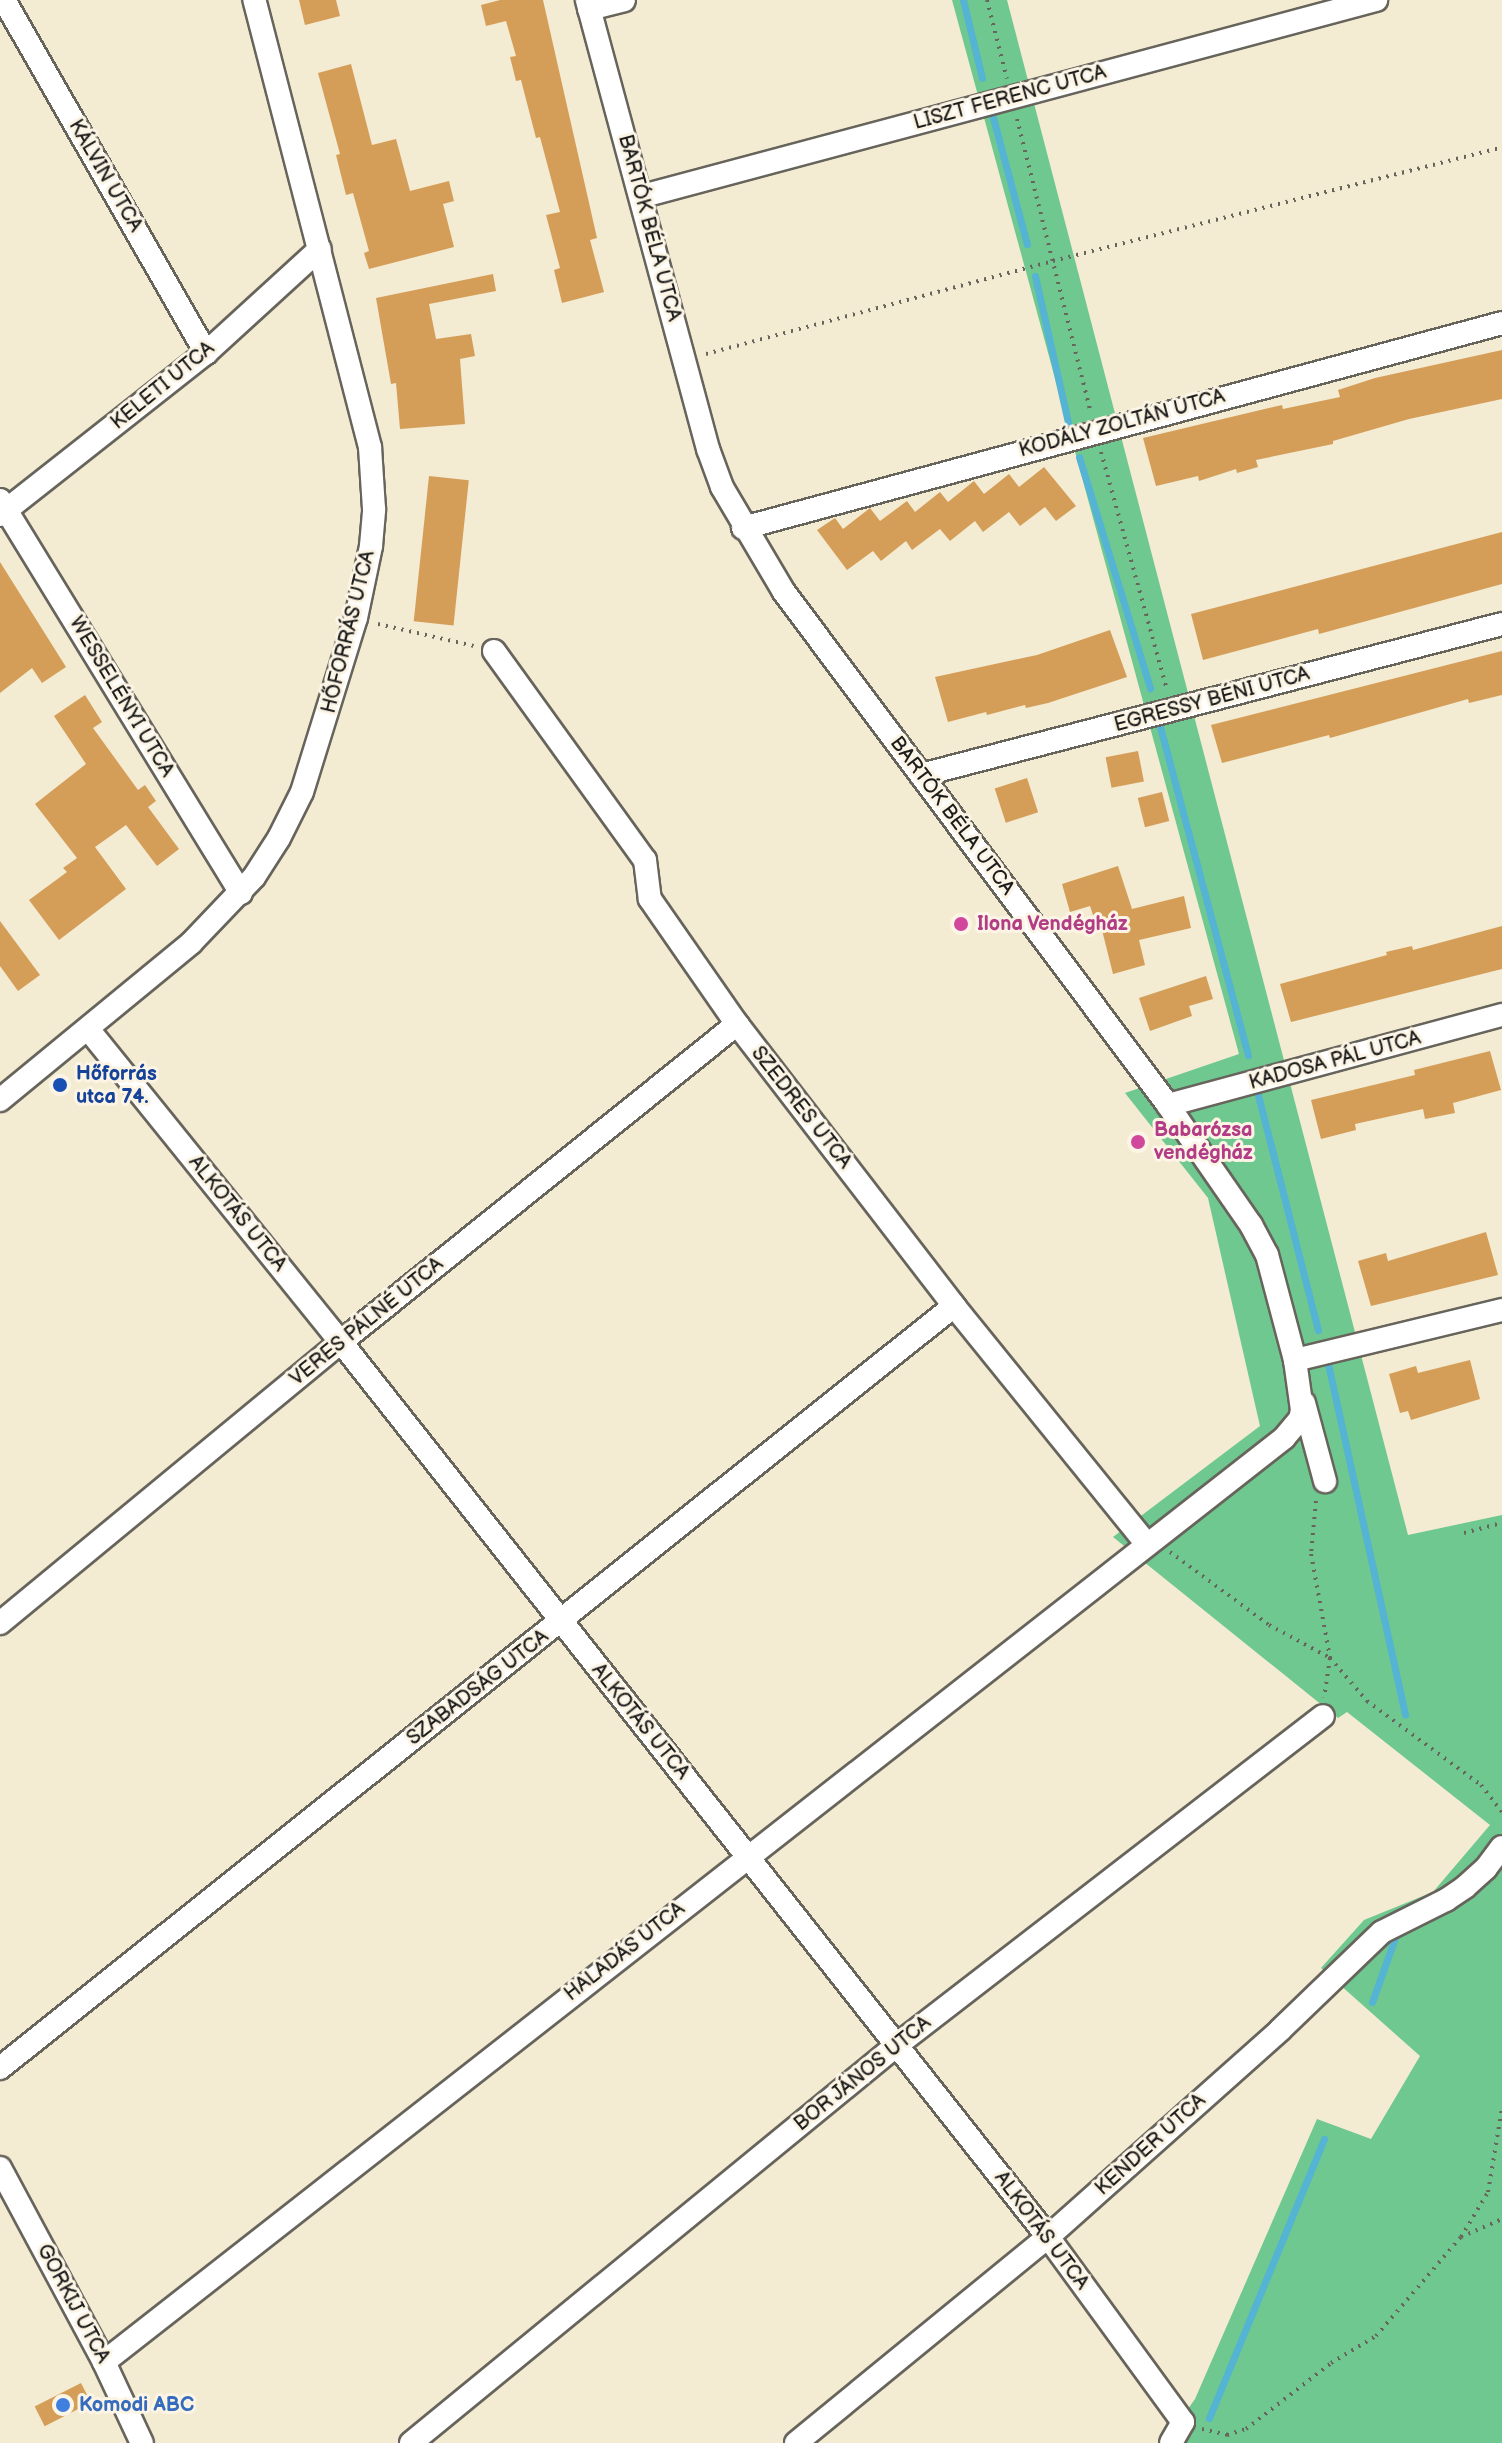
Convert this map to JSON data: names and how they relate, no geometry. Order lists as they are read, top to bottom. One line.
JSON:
{"streets":{"street":["LISZT FERENC UTCA","KÁLVIN UTCA","BARTÓK BÉLA UTCA","KELETI UTCA","KODÁLY ZOLTÁN UTCA","HŐFORRÁS UTCA","WESSELÉNYI UTCA","EGRESSY BÉNI UTCA","KADOSA PÁL UTCA","SZEDRES UTCA","ALKOTÁS UTCA","VERES PÁLNÉ UTCA","SZABADSÁG UTCA","HALADÁS UTCA","BOR JÁNOS UTCA","KENDER UTCA","GORKIJ UTCA"]},"crossings":[["LISZT FERENC UTCA","BARTÓK BÉLA UTCA"],["KÁLVIN UTCA","KELETI UTCA"],["BARTÓK BÉLA UTCA","KODÁLY ZOLTÁN UTCA"],["BARTÓK BÉLA UTCA","EGRESSY BÉNI UTCA"],["BARTÓK BÉLA UTCA","KADOSA PÁL UTCA"],["KELETI UTCA","HŐFORRÁS UTCA"],["KELETI UTCA","WESSELÉNYI UTCA"],["HŐFORRÁS UTCA","WESSELÉNYI UTCA"],["HŐFORRÁS UTCA","ALKOTÁS UTCA"],["SZEDRES UTCA","VERES PÁLNÉ UTCA"],["SZEDRES UTCA","SZABADSÁG UTCA"],["SZEDRES UTCA","HALADÁS UTCA"],["ALKOTÁS UTCA","VERES PÁLNÉ UTCA"],["ALKOTÁS UTCA","SZABADSÁG UTCA"],["ALKOTÁS UTCA","HALADÁS UTCA"],["ALKOTÁS UTCA","BOR JÁNOS UTCA"],["ALKOTÁS UTCA","KENDER UTCA"],["HALADÁS UTCA","GORKIJ UTCA"]],"places":["Ilona Vendégház","Hőforrás utca 74.","Babarózsa vendégház","Komodi ABC"]}
